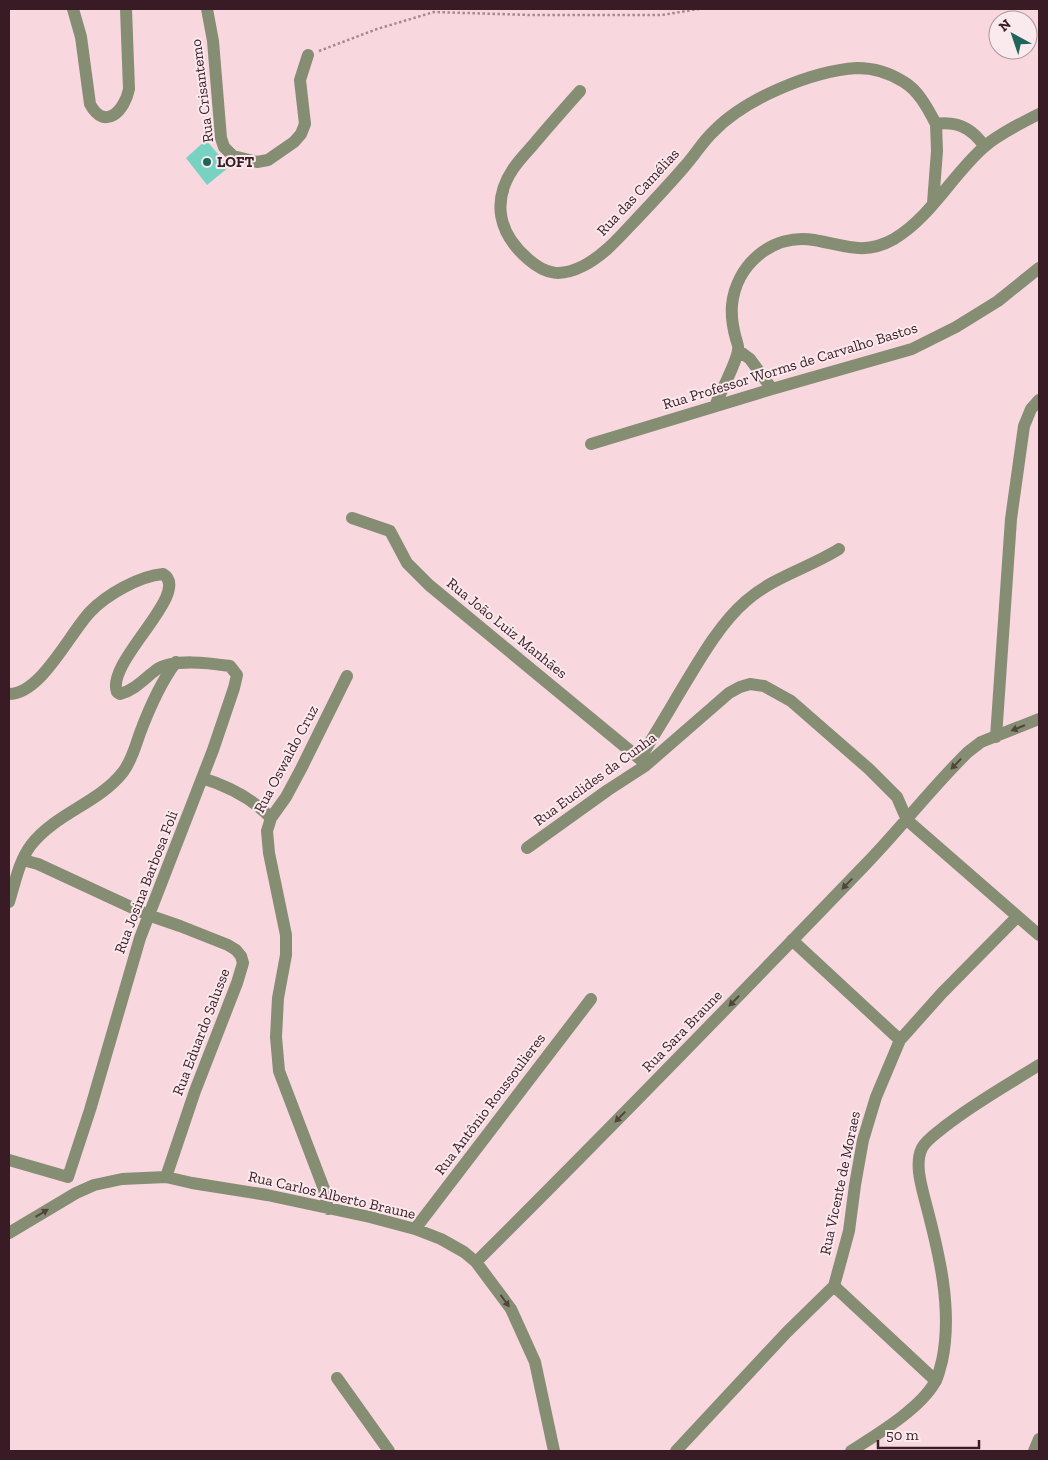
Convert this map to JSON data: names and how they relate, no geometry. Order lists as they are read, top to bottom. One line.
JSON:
{"streets":{"street":["Rua Crisantemo","Rua das Camélias","Rua Professor Worms de Carvalho Bastos","Rua João Luiz Manhães","Rua Oswaldo Cruz","Rua Euclides da Cunha","Rua Josina Barbosa Foli","Rua Sara Braune","Rua Eduardo Salusse","Rua Antônio Roussoulieres","Rua Vicente de Moraes","Rua Carlos Alberto Braune"]},"crossings":[["Rua João Luiz Manhães","Rua Euclides da Cunha"],["Rua Oswaldo Cruz","Rua Carlos Alberto Braune"],["Rua Euclides da Cunha","Rua Sara Braune"],["Rua Josina Barbosa Foli","Rua Eduardo Salusse"],["Rua Sara Braune","Rua Carlos Alberto Braune"],["Rua Eduardo Salusse","Rua Carlos Alberto Braune"],["Rua Antônio Roussoulieres","Rua Carlos Alberto Braune"]],"one_way":["Rua Sara Braune"],"places":["LOFT"],"scale_bar":"50 m","north":"top left"}
